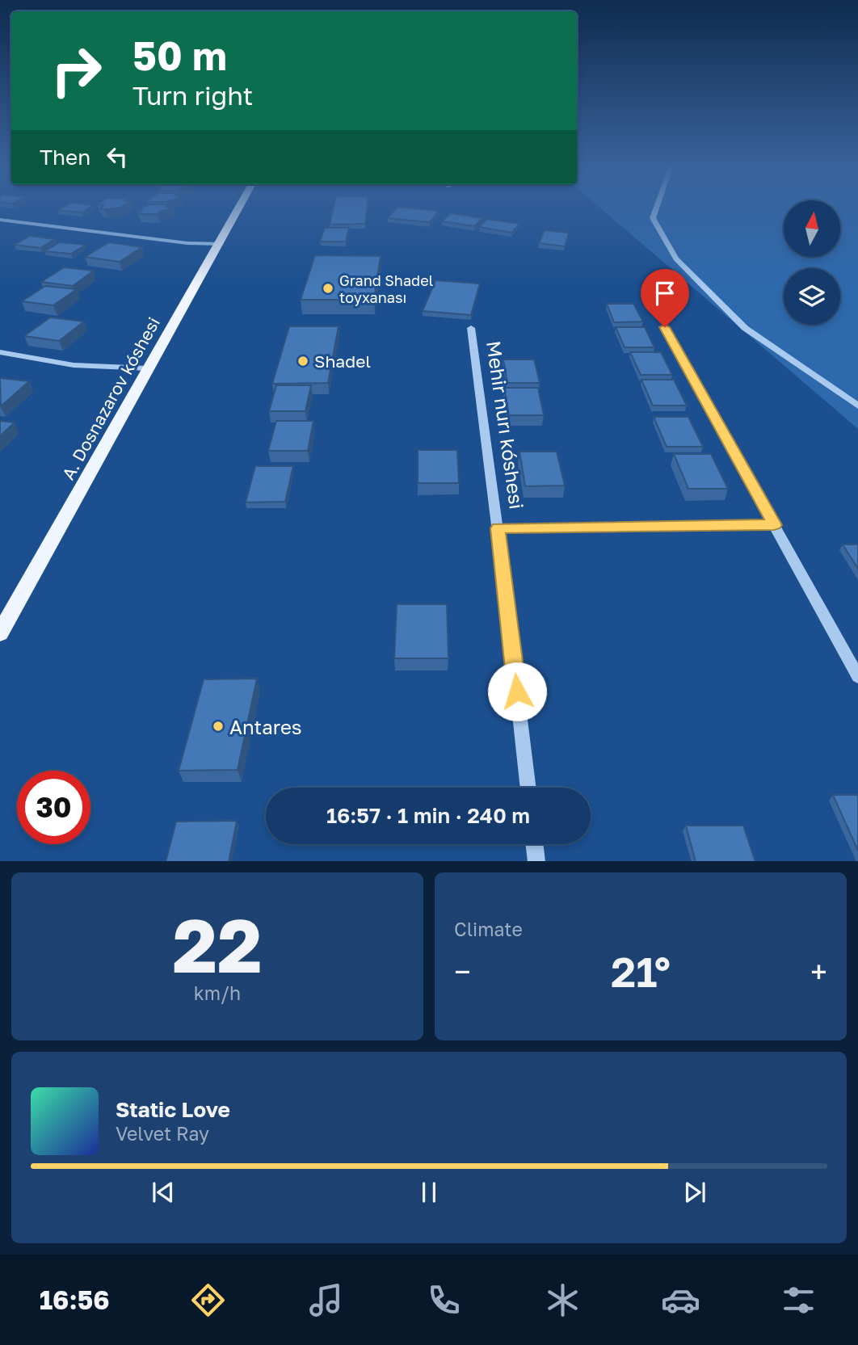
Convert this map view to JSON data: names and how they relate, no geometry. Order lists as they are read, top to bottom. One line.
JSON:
{"streets":{"main road":["A. Dosnazarov kóshesi"],"street":["Mehir nurı kóshesi"]},"places":["Grand Shadel toyxanası","Shadel","Antares"],"north":"top","page":{"turn":["50 m","Turn right"],"then":"Then","limit":"30","trip":"16:57 · 1 min · 240 m","tile":[["22","km/h"],"Climate"],"heat":["−","21°","+"],"song":["Static Love","Velvet Ray"],"tabs":"16:56"}}
